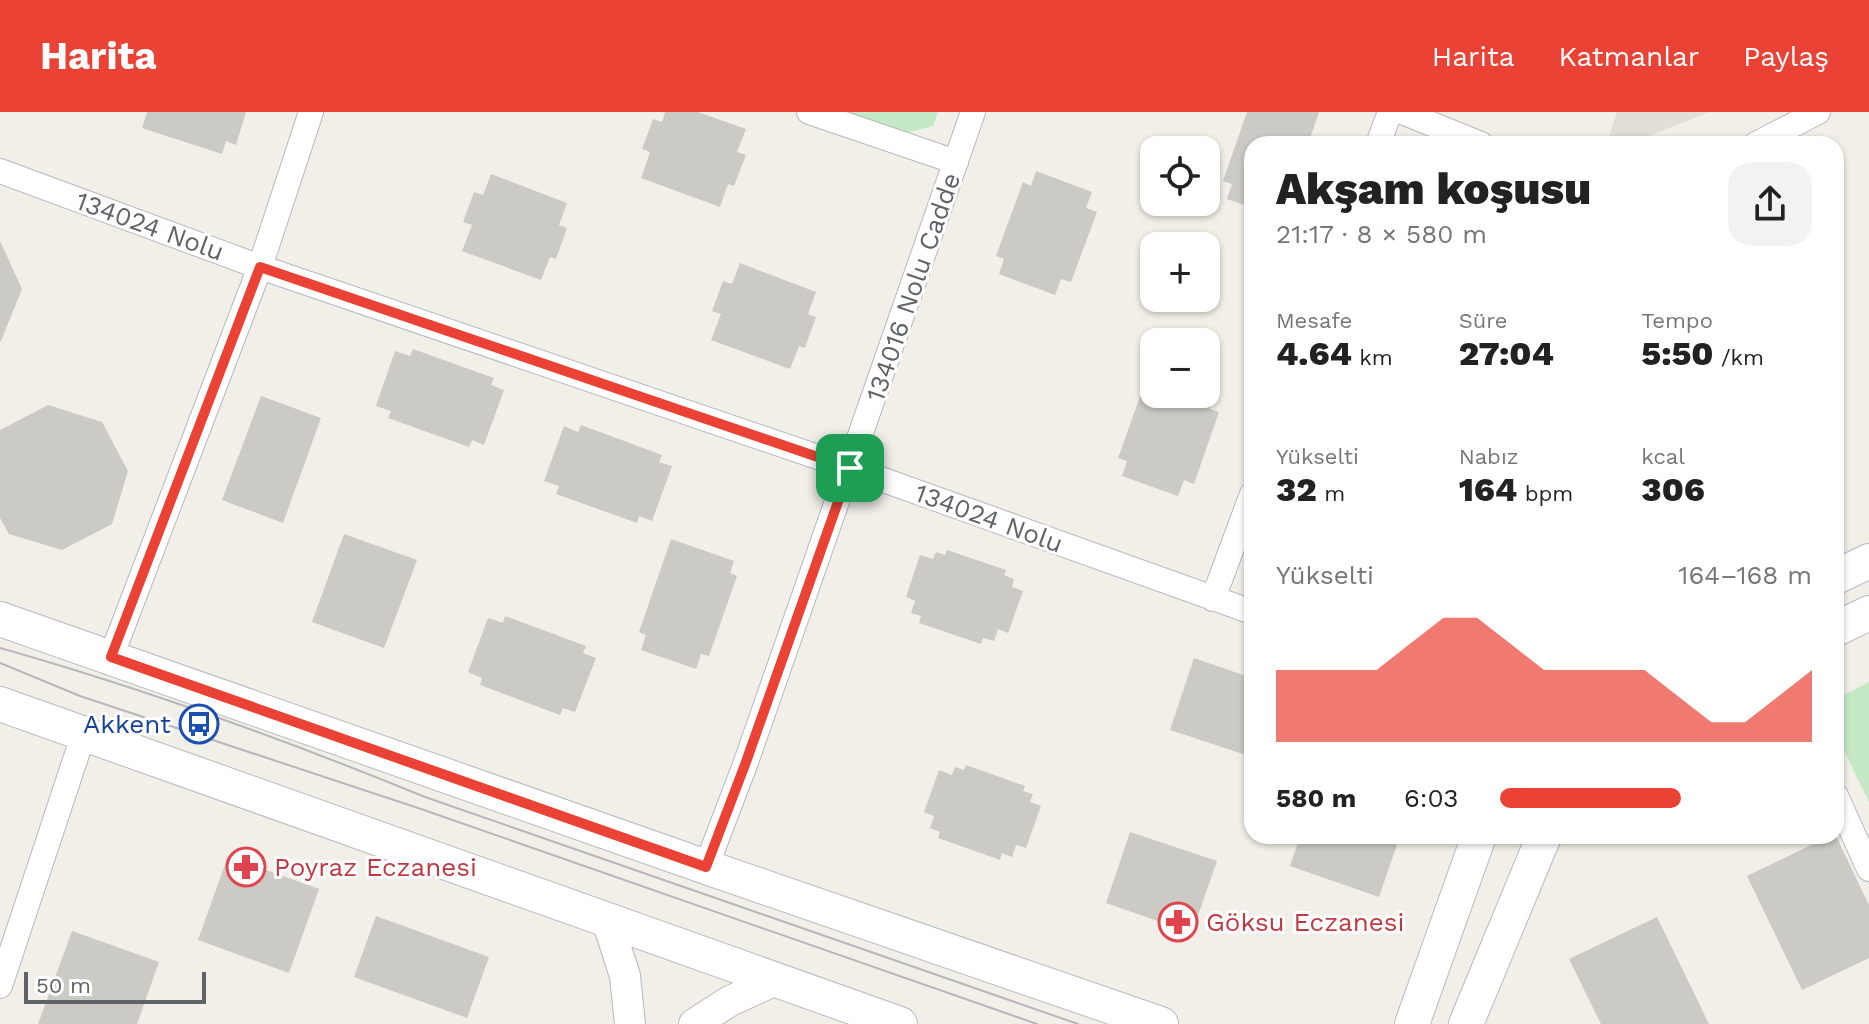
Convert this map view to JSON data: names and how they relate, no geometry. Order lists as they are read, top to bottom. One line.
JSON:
{"streets":{"street":["134024 Nolu","134016 Nolu Cadde"]},"crossings":[["134024 Nolu","134016 Nolu Cadde"]],"places":{"bus stop":["Akkent"],"pharmacy":["Poyraz Eczanesi","Göksu Eczanesi"]},"scale_bar":"50 m","page":{"header":"Harita","nav":["Harita","Katmanlar","Paylaş"],"map_buttons":["+","−"],"heading":["Akşam koşusu","21:17 · 8 × 580 m"],"stats":[["Mesafe","4.64 km"],["Süre","27:04"],["Tempo","5:50 /km"],["Yükselti","32 m"],["Nabız","164 bpm"],["kcal","306"]],"chart":["Yükselti","164–168 m"],"list":[{"name":"580 m","note":"6:03"}],"scale":"50 m"}}
